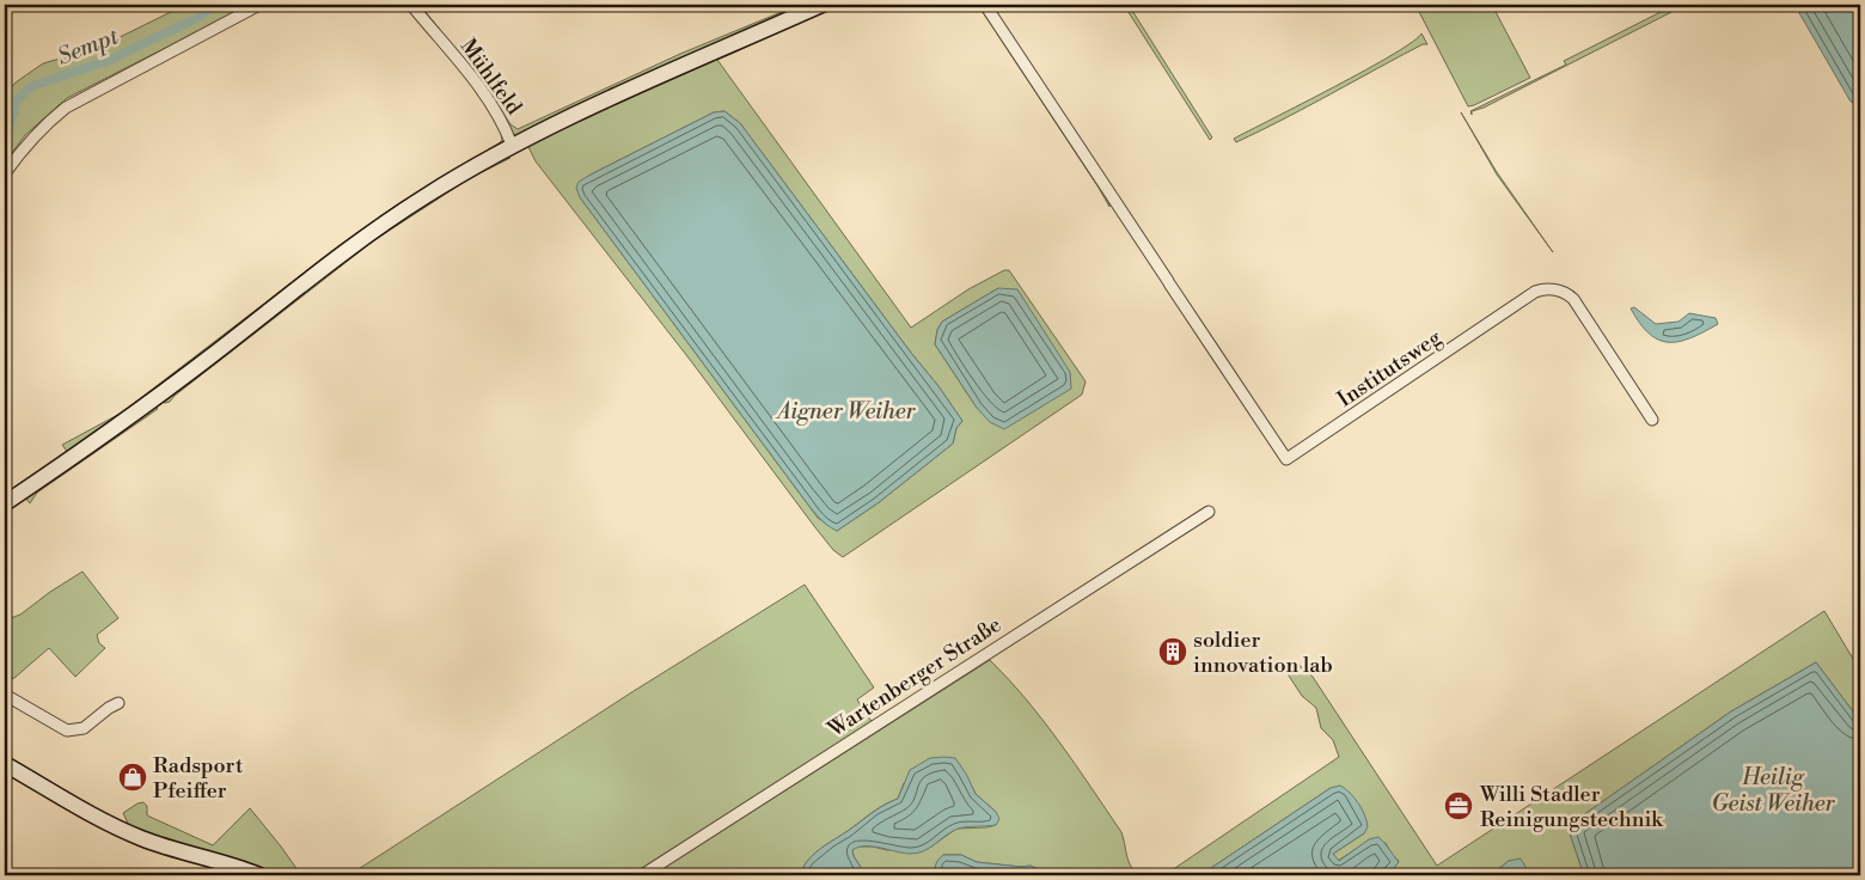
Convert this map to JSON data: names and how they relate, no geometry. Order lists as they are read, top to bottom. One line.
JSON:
{"streets":{"street":["Mühlfeld","Institutsweg","Wartenberger Straße"]},"water":["Sempt","Aigner Weiher","Heilig Geist Weiher"],"places":{"building":["soldier innovation lab"],"shop":["Radsport Pfeiffer"],"office":["Willi Stadler Reinigungstechnik"]}}
